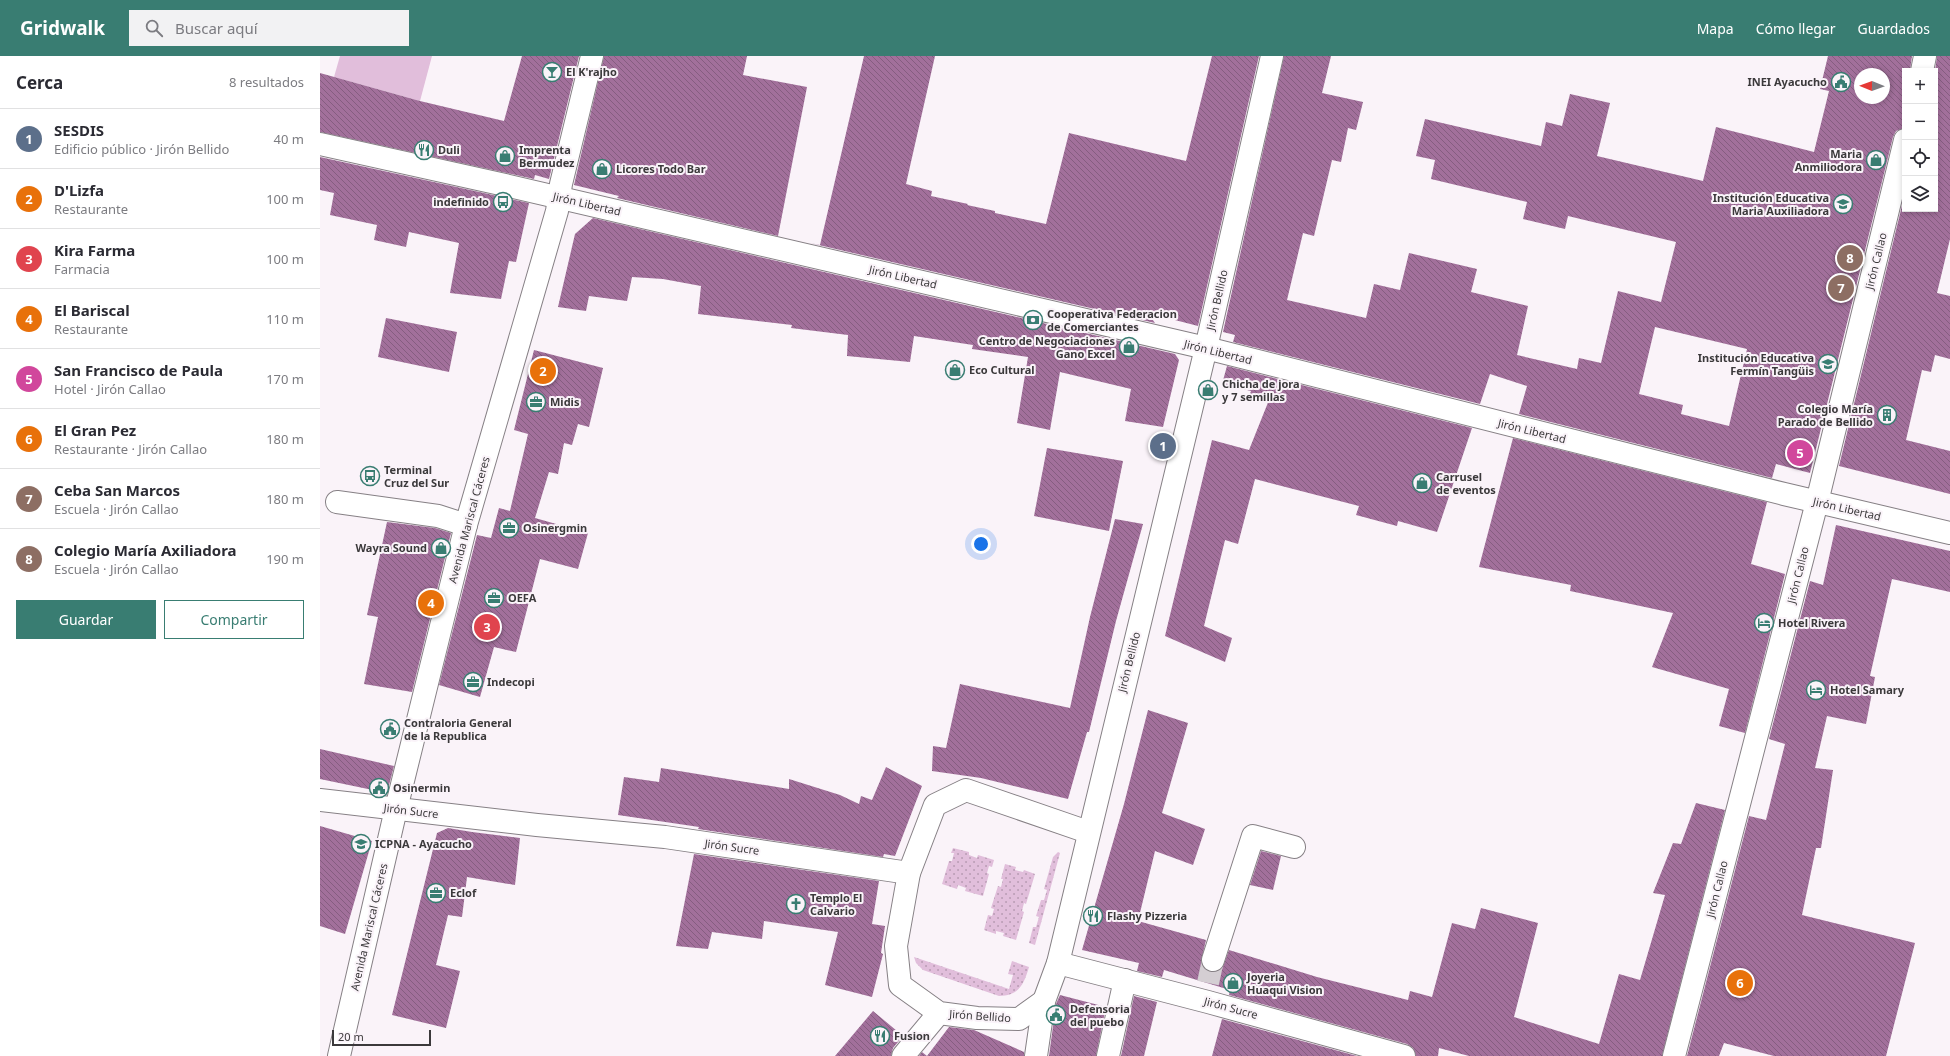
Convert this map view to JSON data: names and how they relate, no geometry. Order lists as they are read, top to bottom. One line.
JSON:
{"streets":{"street":["Jirón Libertad","Jirón Callao","Jirón Bellido","Avenida Mariscal Cáceres","Jirón Sucre"]},"crossings":[["Jirón Libertad","Jirón Callao"],["Jirón Libertad","Jirón Bellido"],["Jirón Libertad","Avenida Mariscal Cáceres"],["Jirón Bellido","Jirón Sucre"],["Avenida Mariscal Cáceres","Jirón Sucre"]],"places":{"bar":["El K'rajho"],"public building":["INEI Ayacucho","Contraloria General de la Republica","Osinermin","Defensoria del puebo"],"restaurant":["Duli","Flashy Pizzeria","Fusion"],"shop":["Imprenta Bermudez","Maria Anmiliodora","Licores Todo Bar","Centro de Negociaciones Gano Excel","Eco Cultural","Chicha de jora y 7 semillas","Carrusel de eventos","Wayra Sound","Joyeria Huaqui Vision"],"bus stop":["indefinido","Terminal Cruz del Sur"],"school or university":["Institución Educativa Maria Auxiliadora","Institución Educativa Fermín Tangüis","ICPNA - Ayacucho"],"bank":["Cooperativa Federacion de Comerciantes"],"office":["Midis","Osinergmin","OEFA","Indecopi","Eclof"],"building":["Colegio María Parado de Bellido"],"hotel":["Hotel Rivera","Hotel Samary"],"church":["Templo El Calvario"]},"scale_bar":"20 m","north":"left","page":{"header":"Gridwalk","search":"Buscar aquí","nav":["Mapa","Cómo llegar","Guardados"],"heading":["Cerca","8 resultados"],"map_buttons":["+","−"],"list":[{"mark":"1","name":"SESDIS","note":"Edificio público · Jirón Bellido","value":"40 m"},{"mark":"2","name":"D'Lizfa","note":"Restaurante","value":"100 m"},{"mark":"3","name":"Kira Farma","note":"Farmacia","value":"100 m"},{"mark":"4","name":"El Bariscal","note":"Restaurante","value":"110 m"},{"mark":"5","name":"San Francisco de Paula","note":"Hotel · Jirón Callao","value":"170 m"},{"mark":"6","name":"El Gran Pez","note":"Restaurante · Jirón Callao","value":"180 m"},{"mark":"7","name":"Ceba San Marcos","note":"Escuela · Jirón Callao","value":"180 m"},{"mark":"8","name":"Colegio María Axiliadora","note":"Escuela · Jirón Callao","value":"190 m"}],"pins":["8","7","2","1","5","4","3","6"],"buttons":["Guardar","Compartir"],"scale":"20 m"}}
